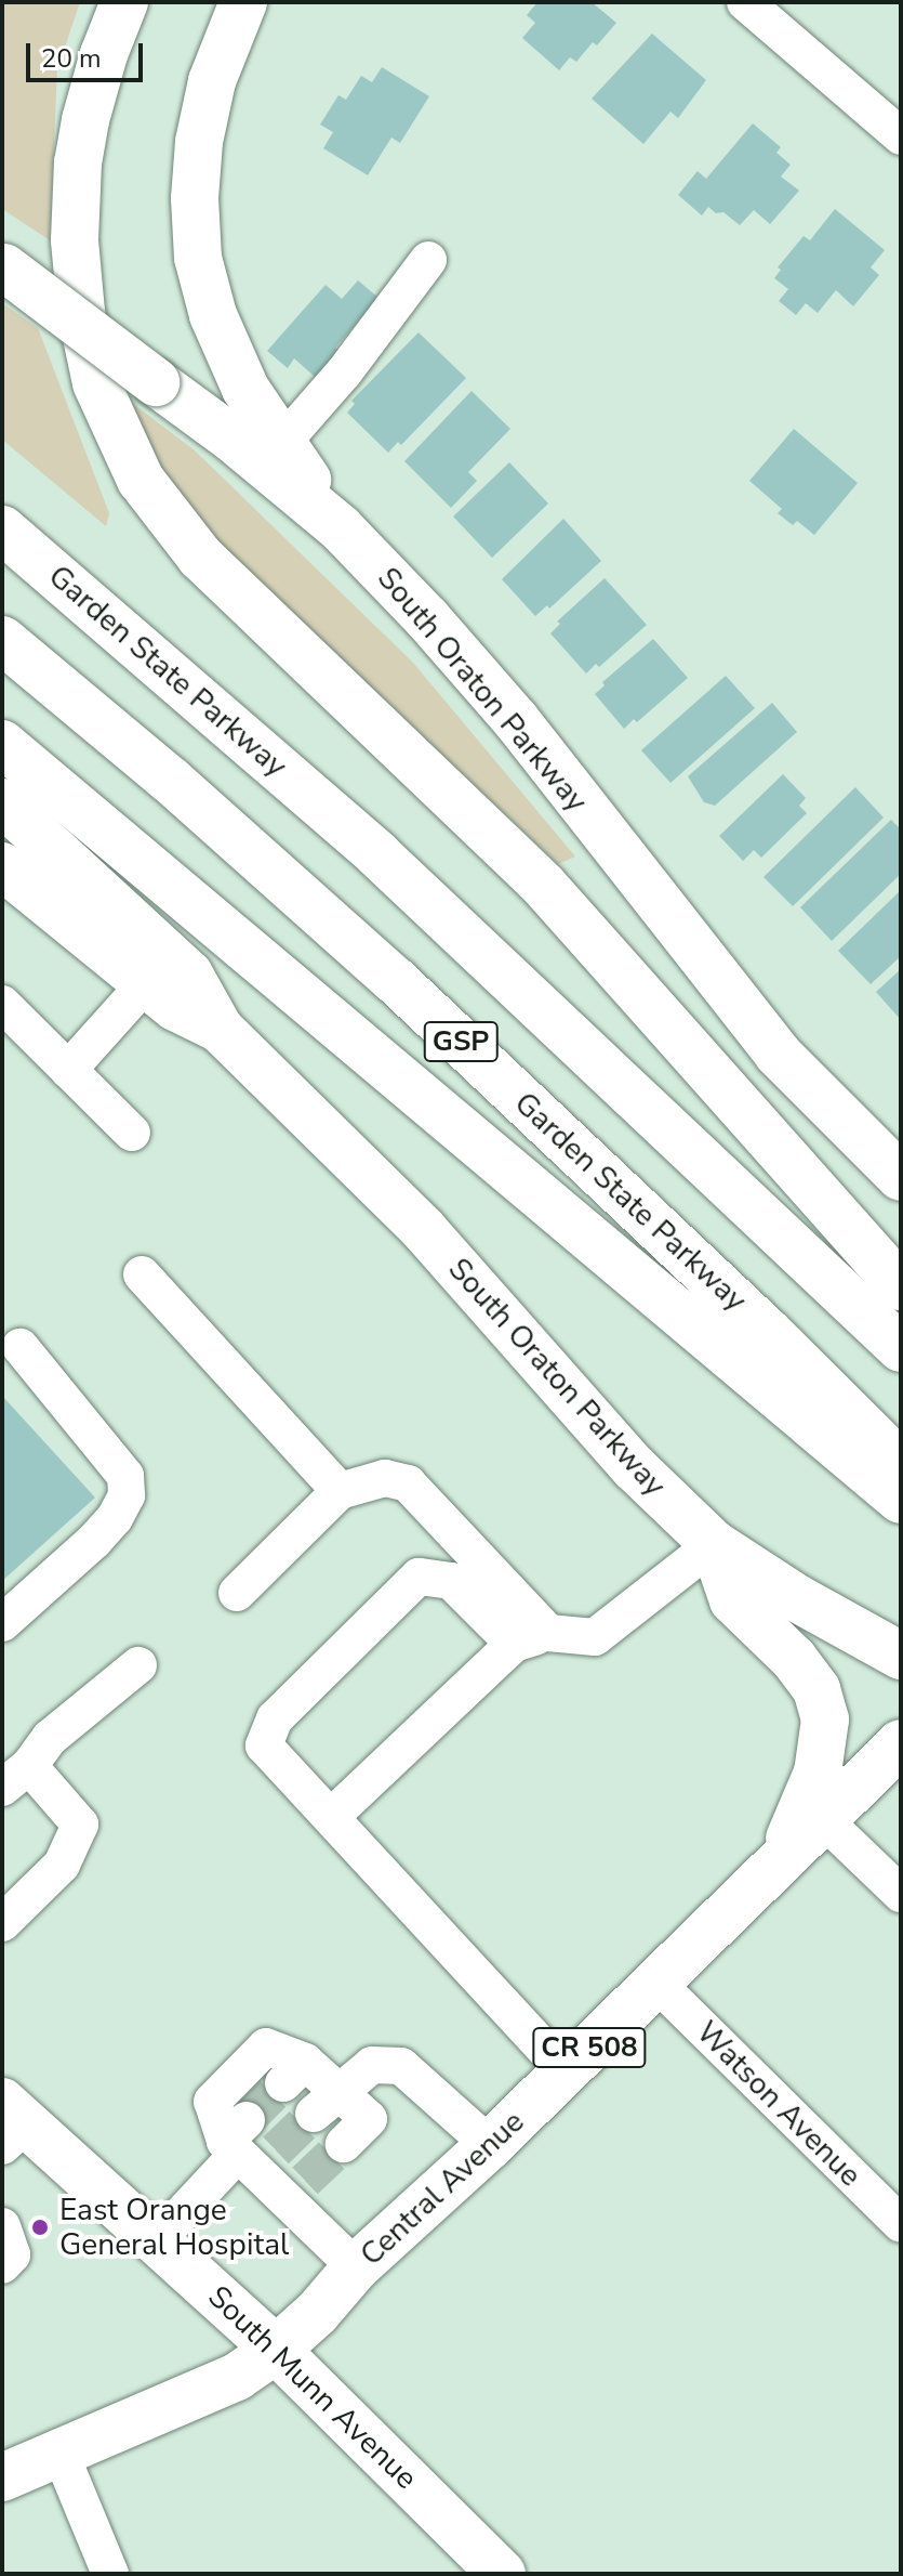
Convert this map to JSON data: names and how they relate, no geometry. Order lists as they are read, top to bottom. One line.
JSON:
{"streets":{"main road":["Garden State Parkway","South Oraton Parkway","GSP","CR 508","Central Avenue","South Munn Avenue"],"street":["Watson Avenue"]},"crossings":[["Watson Avenue","Central Avenue"],["Central Avenue","South Munn Avenue"]],"places":["East Orange General Hospital"],"scale_bar":"20 m"}
